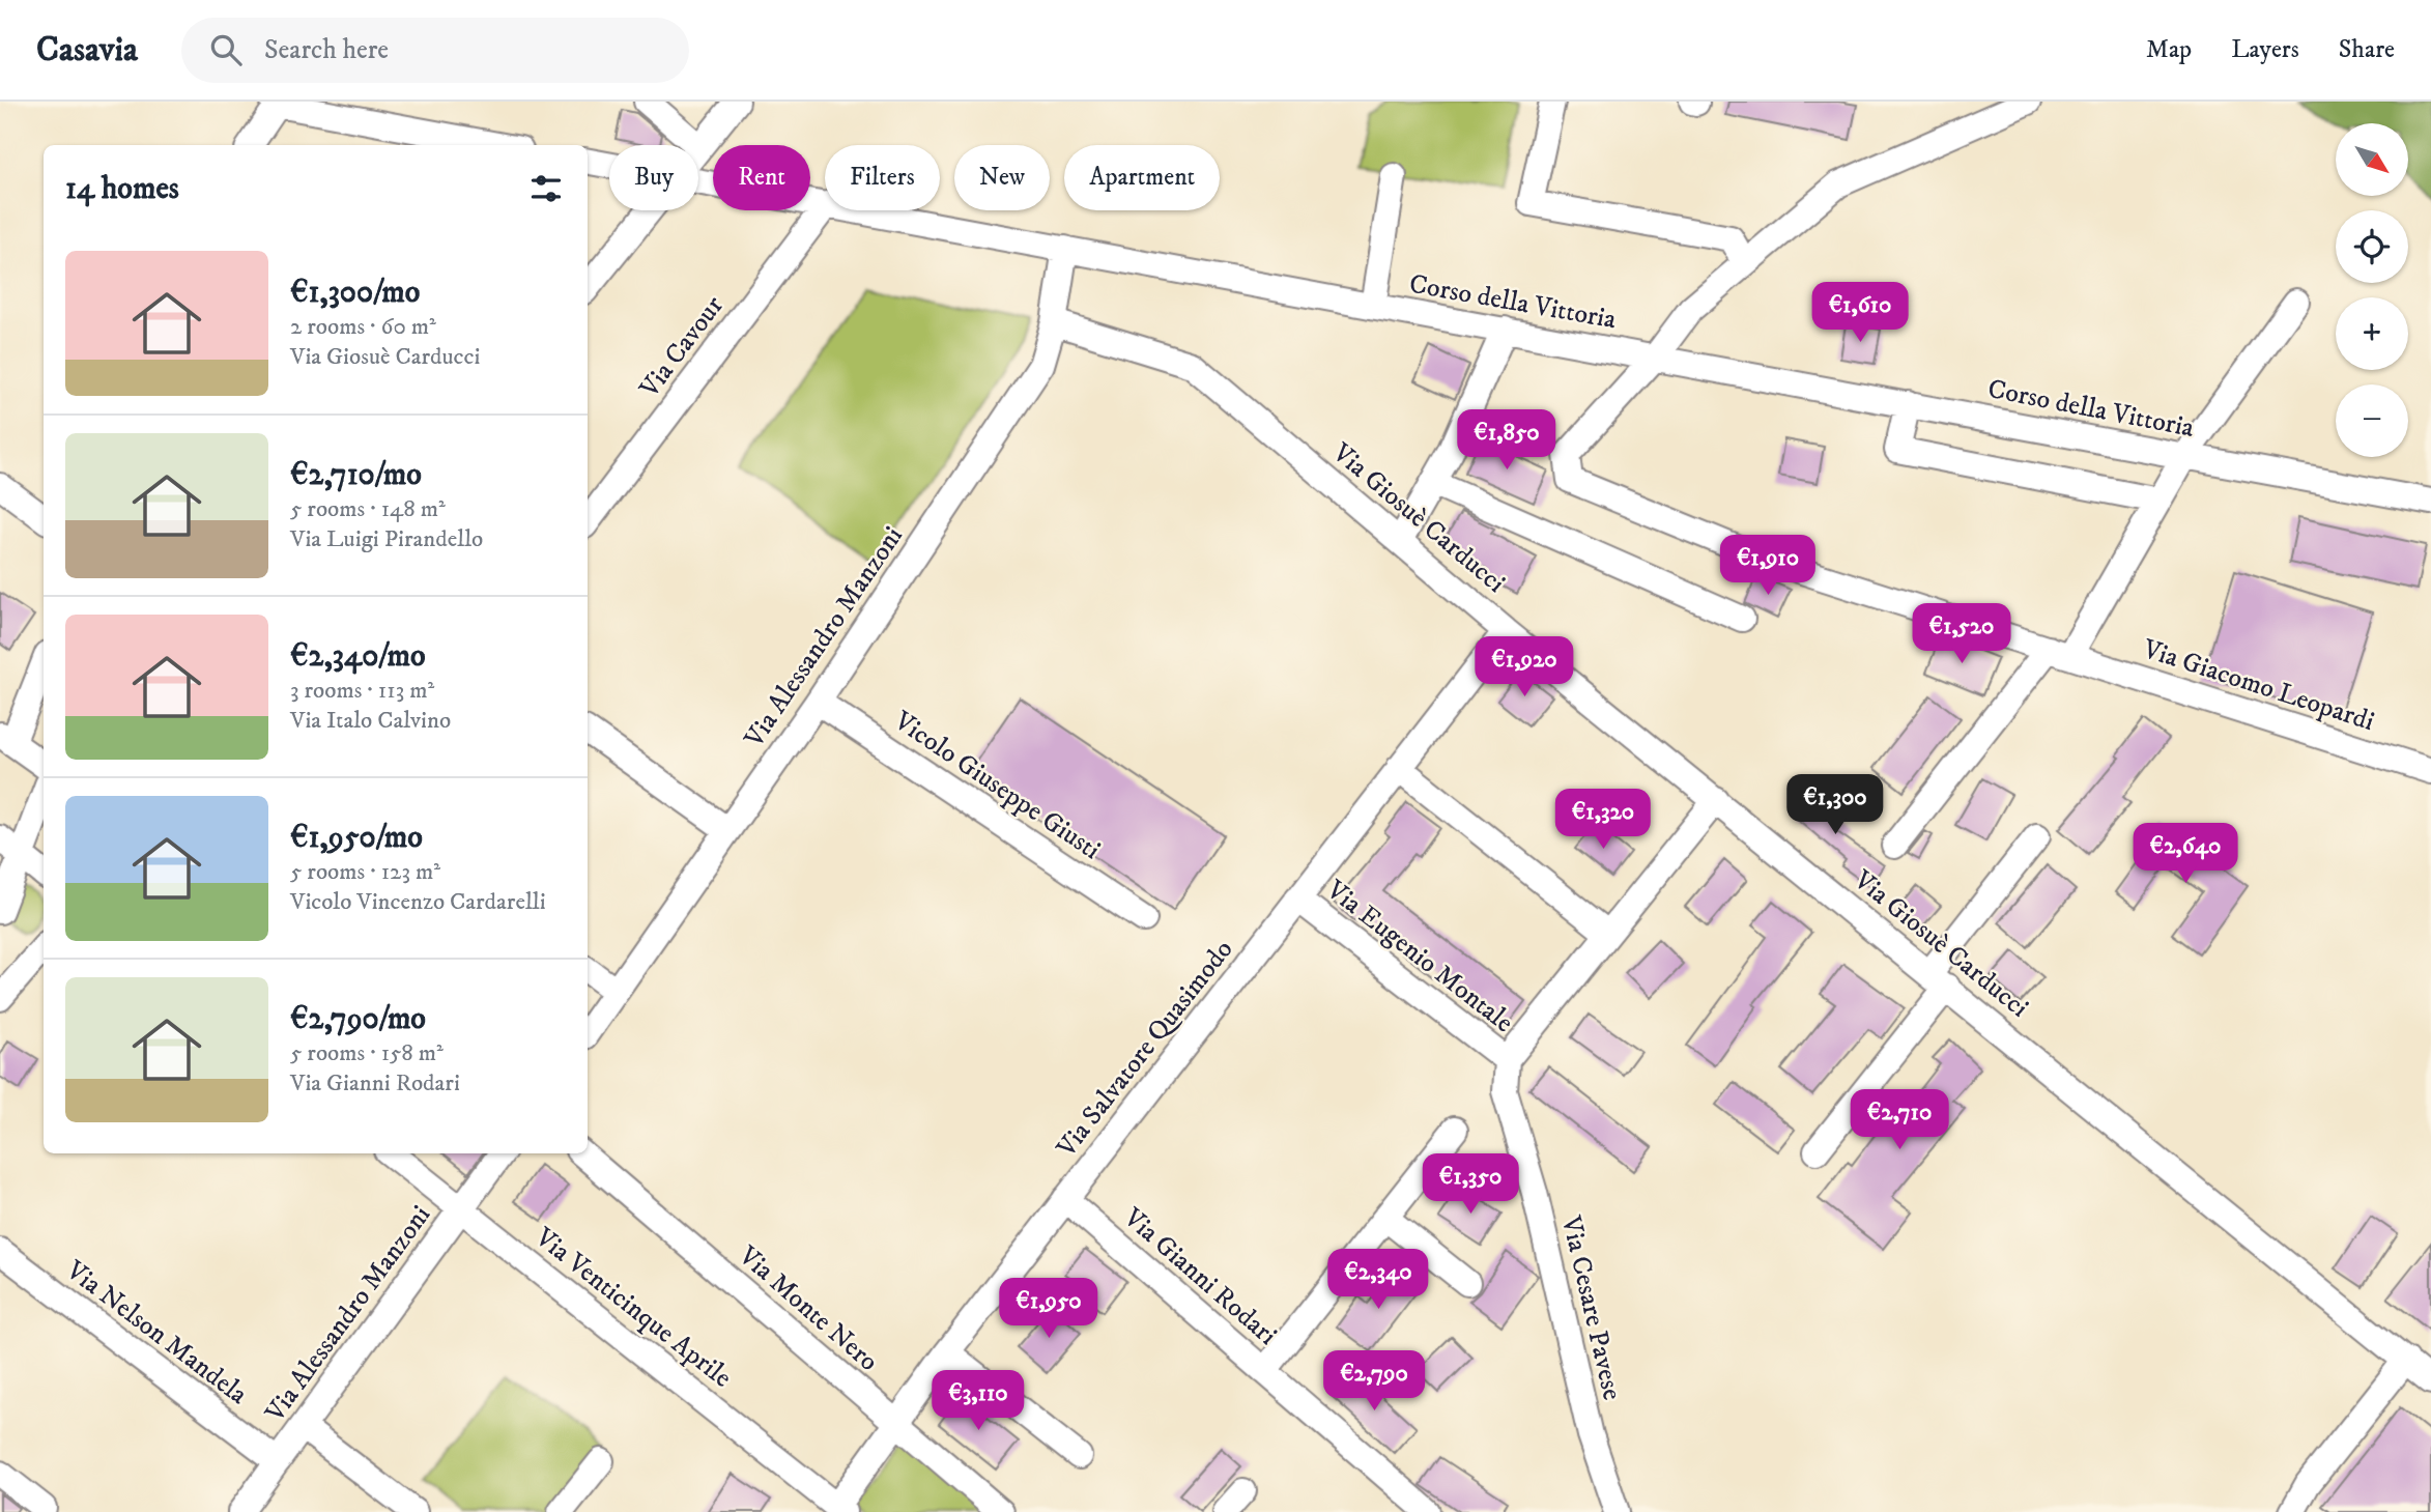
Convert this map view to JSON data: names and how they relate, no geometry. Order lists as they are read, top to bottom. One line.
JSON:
{"streets":{"street":["Corso della Vittoria","Via Cavour","Via Giosuè Carducci","Via Alessandro Manzoni","Via Giacomo Leopardi","Vicolo Giuseppe Giusti","Via Eugenio Montale","Via Salvatore Quasimodo","Via Gianni Rodari","Via Venticinque Aprile","Via Monte Nero","Via Cesare Pavese","Via Nelson Mandela"]},"crossings":[["Corso della Vittoria","Via Alessandro Manzoni"],["Corso della Vittoria","Via Giacomo Leopardi"],["Via Giosuè Carducci","Via Alessandro Manzoni"],["Via Giosuè Carducci","Via Salvatore Quasimodo"],["Via Alessandro Manzoni","Vicolo Giuseppe Giusti"],["Via Alessandro Manzoni","Via Venticinque Aprile"],["Via Alessandro Manzoni","Via Nelson Mandela"],["Via Eugenio Montale","Via Salvatore Quasimodo"],["Via Eugenio Montale","Via Cesare Pavese"],["Via Salvatore Quasimodo","Via Gianni Rodari"],["Via Salvatore Quasimodo","Via Venticinque Aprile"],["Via Salvatore Quasimodo","Via Monte Nero"]],"north":"bottom right","page":{"header":"Casavia","search":"Search here","nav":["Map","Layers","Share"],"map_buttons":["+","−"],"chip":["Buy","Rent","Filters","New","Apartment"],"heading":"14 homes","list":[{"name":"€1,300/mo","note":"2 rooms · 60 m² · Via Giosuè Carducci"},{"name":"€2,710/mo","note":"5 rooms · 148 m² · Via Luigi Pirandello"},{"name":"€2,340/mo","note":"3 rooms · 113 m² · Via Italo Calvino"},{"name":"€1,950/mo","note":"5 rooms · 123 m² · Vicolo Vincenzo Cardarelli"},{"name":"€2,790/mo","note":"5 rooms · 158 m² · Via Gianni Rodari"}],"price":["€1,610","€1,850","€1,910","€1,520","€1,920","€1,300","€1,320","€2,640","€2,710","€1,350","€2,340","€1,950","€2,790","€3,110"]}}
